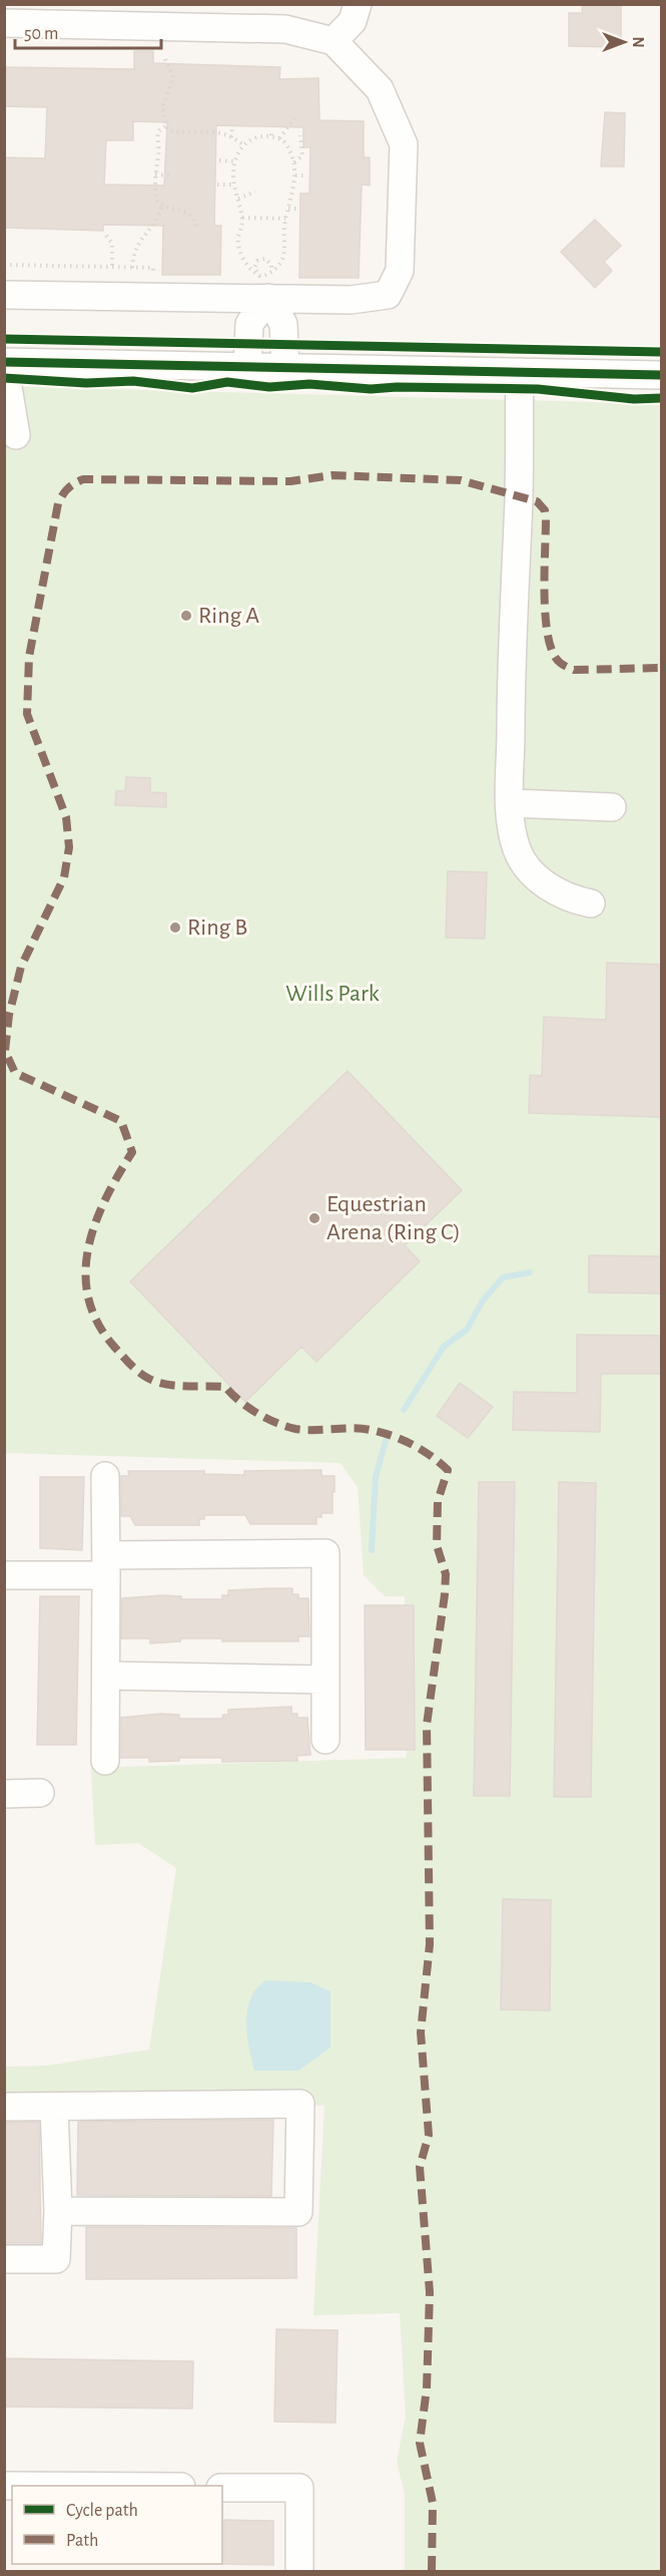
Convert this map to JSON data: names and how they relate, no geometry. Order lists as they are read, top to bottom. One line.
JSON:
{"parks":["Wills Park"],"places":["Ring A","Ring B","Equestrian Arena (Ring C)"],"legend":["Cycle path","Path"],"scale_bar":"50 m","north":"right"}
